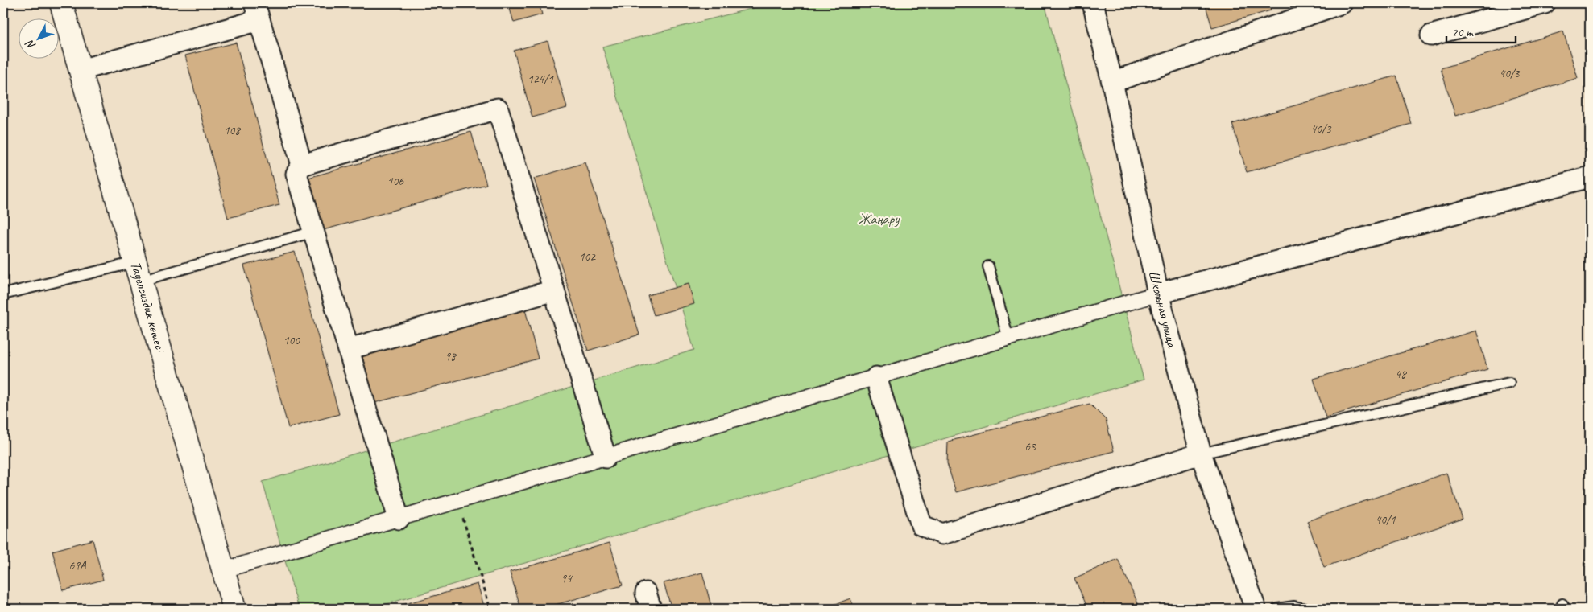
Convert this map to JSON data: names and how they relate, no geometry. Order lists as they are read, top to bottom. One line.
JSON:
{"streets":{"street":["Тауелсиздик көшесі","Школьная улица"]},"parks":["Жаңару"],"house_numbers":["40/3","124/1","40/3","108","106","102","100","98","48","63","40/1","69А","94"],"scale_bar":"20 m","north":"bottom left"}
